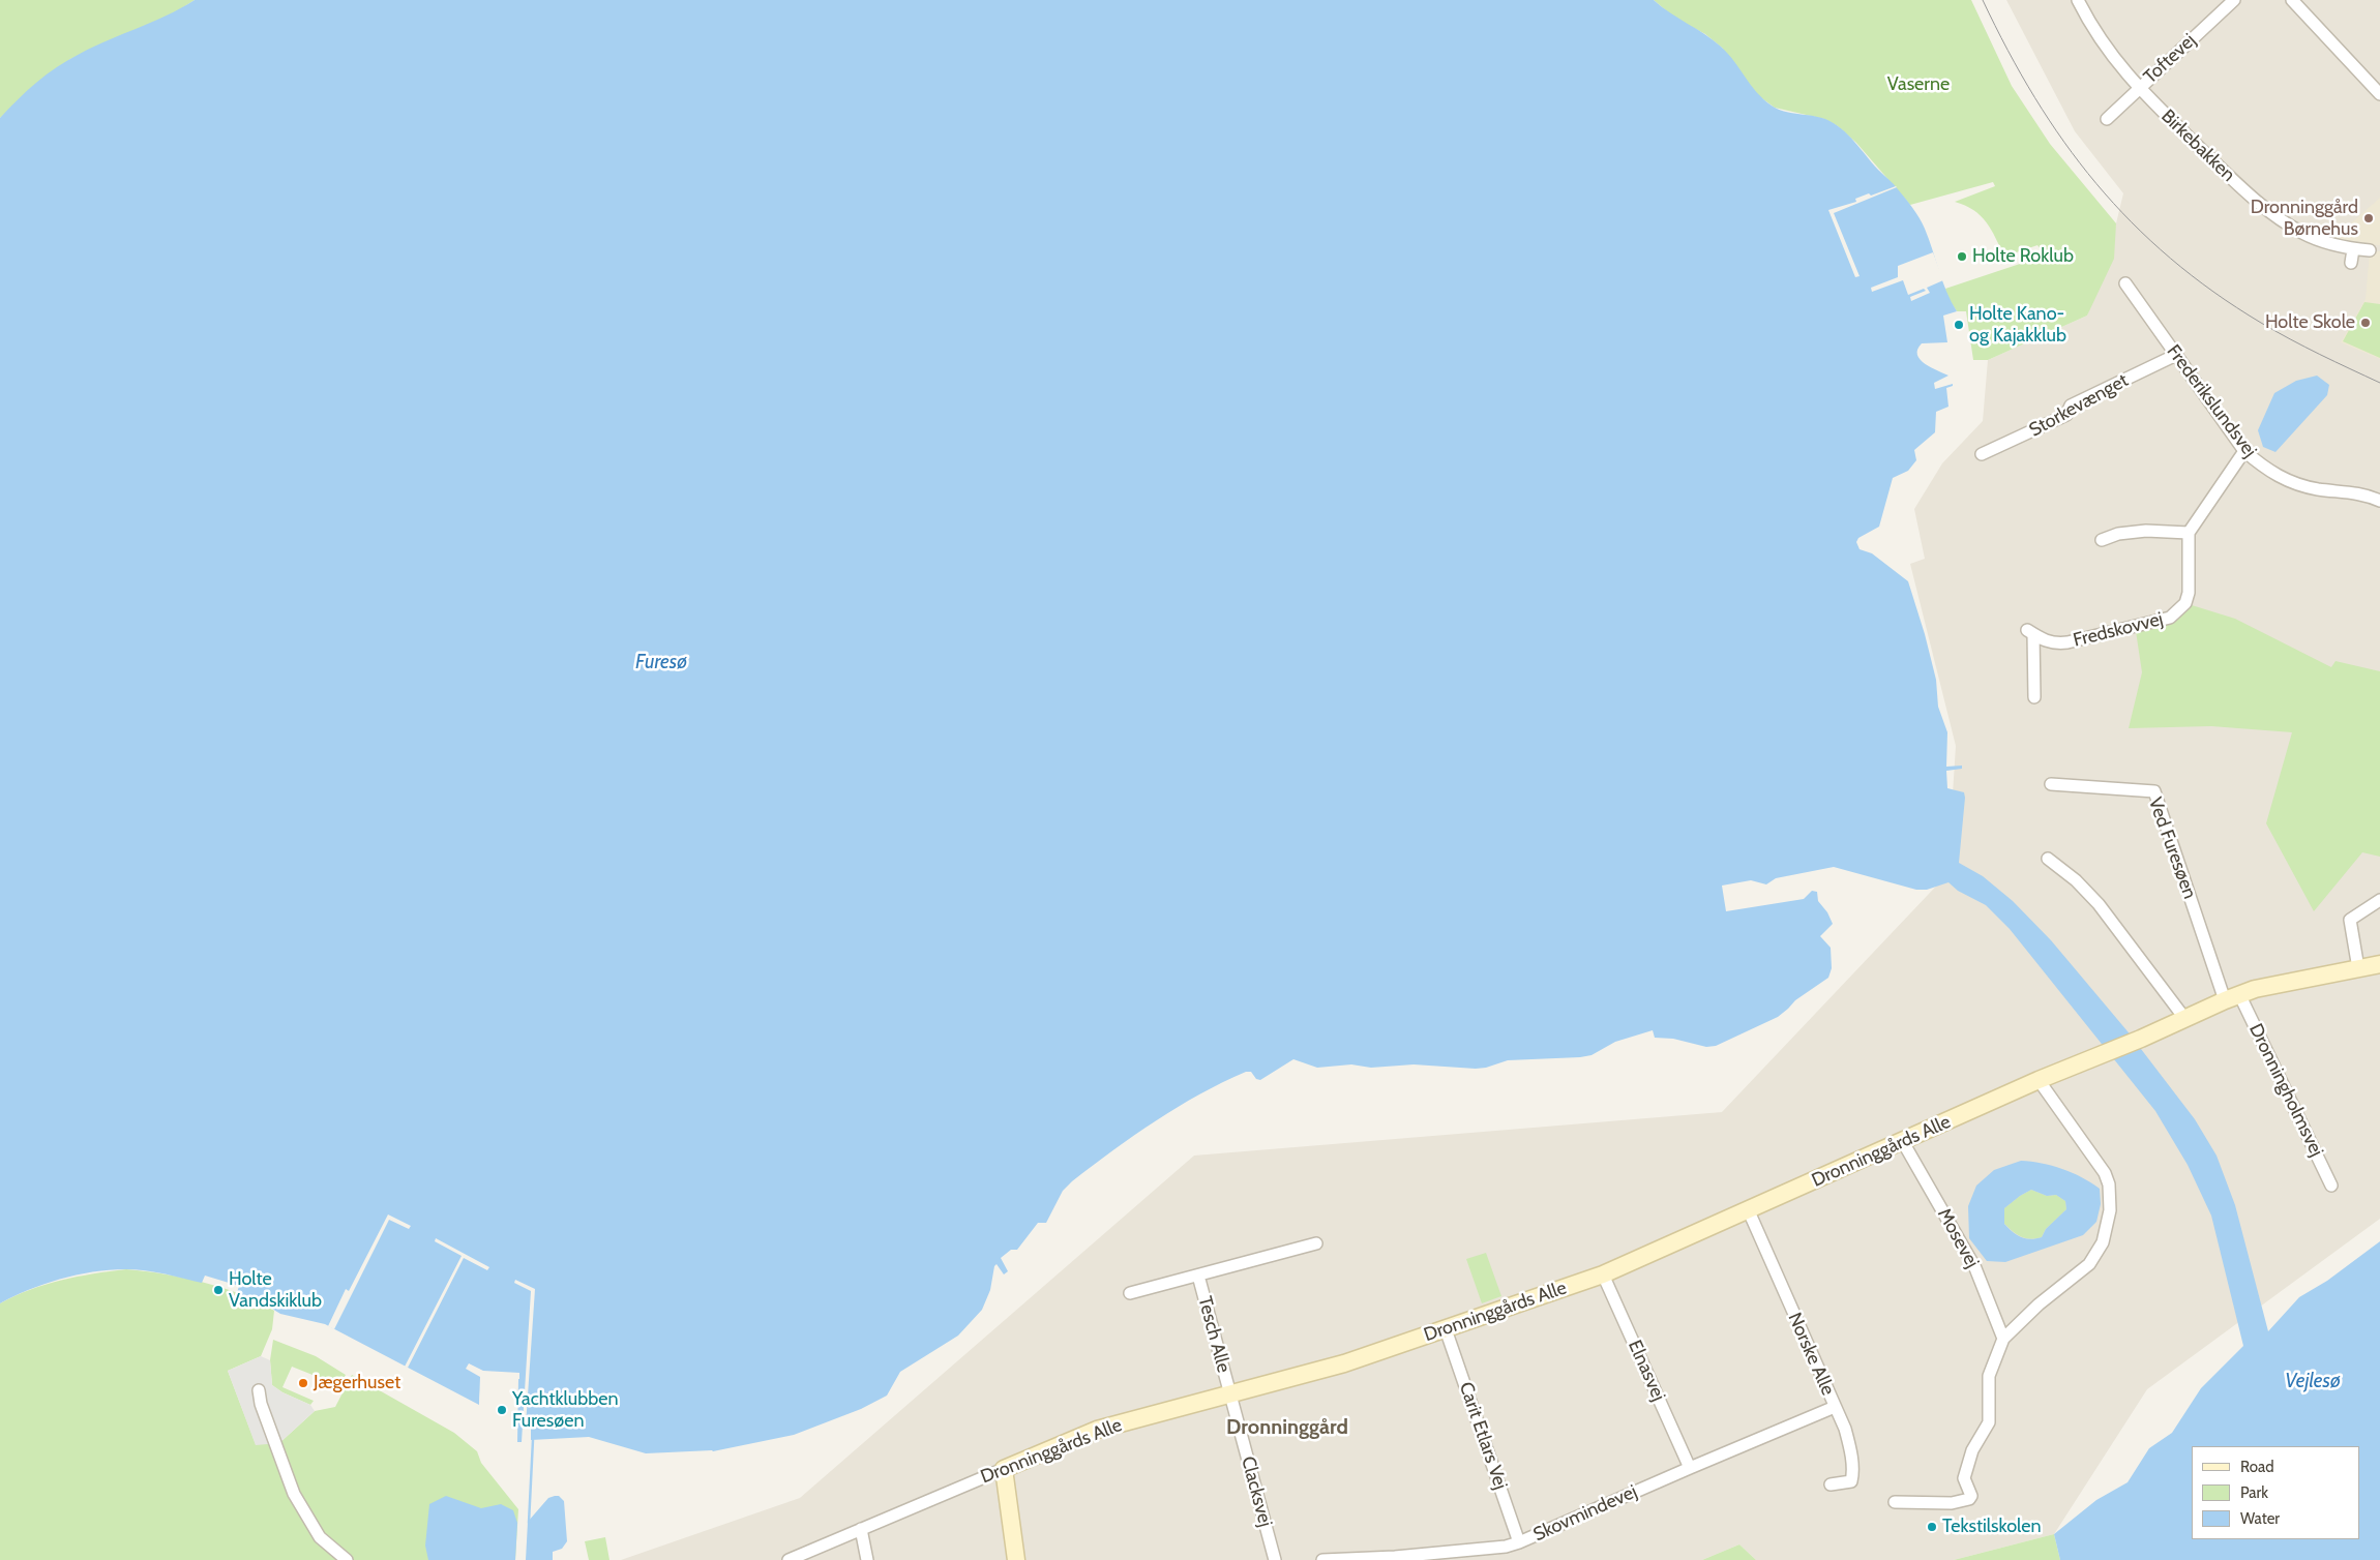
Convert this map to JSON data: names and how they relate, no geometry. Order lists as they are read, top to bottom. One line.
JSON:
{"streets":{"street":["Toftevej","Birkebakken","Frederikslundsvej","Storkevænget","Fredskovvej","Ved Furesøen","Dronningholmsvej","Dronninggårds Alle","Mosevej","Tesch Alle","Norske Alle","Elnasvej","Carit Etlars Vej","Clacksvej","Skovmindevej"]},"crossings":[["Toftevej","Birkebakken"],["Frederikslundsvej","Storkevænget"],["Ved Furesøen","Dronningholmsvej"],["Ved Furesøen","Dronninggårds Alle"],["Dronningholmsvej","Dronninggårds Alle"],["Dronninggårds Alle","Mosevej"],["Dronninggårds Alle","Tesch Alle"],["Dronninggårds Alle","Norske Alle"],["Dronninggårds Alle","Elnasvej"],["Dronninggårds Alle","Carit Etlars Vej"],["Dronninggårds Alle","Clacksvej"],["Tesch Alle","Clacksvej"],["Norske Alle","Skovmindevej"],["Elnasvej","Skovmindevej"],["Carit Etlars Vej","Skovmindevej"]],"districts":["Dronninggård"],"water":["Furesø","Vejlesø"],"parks":["Vaserne"],"places":["Dronninggård Børnehus","Holte Roklub","Holte Skole","Holte Kano- og Kajakklub","Holte Vandskiklub","Jægerhuset","Yachtklubben Furesøen","Tekstilskolen"],"legend":["Road","Park","Water"]}
